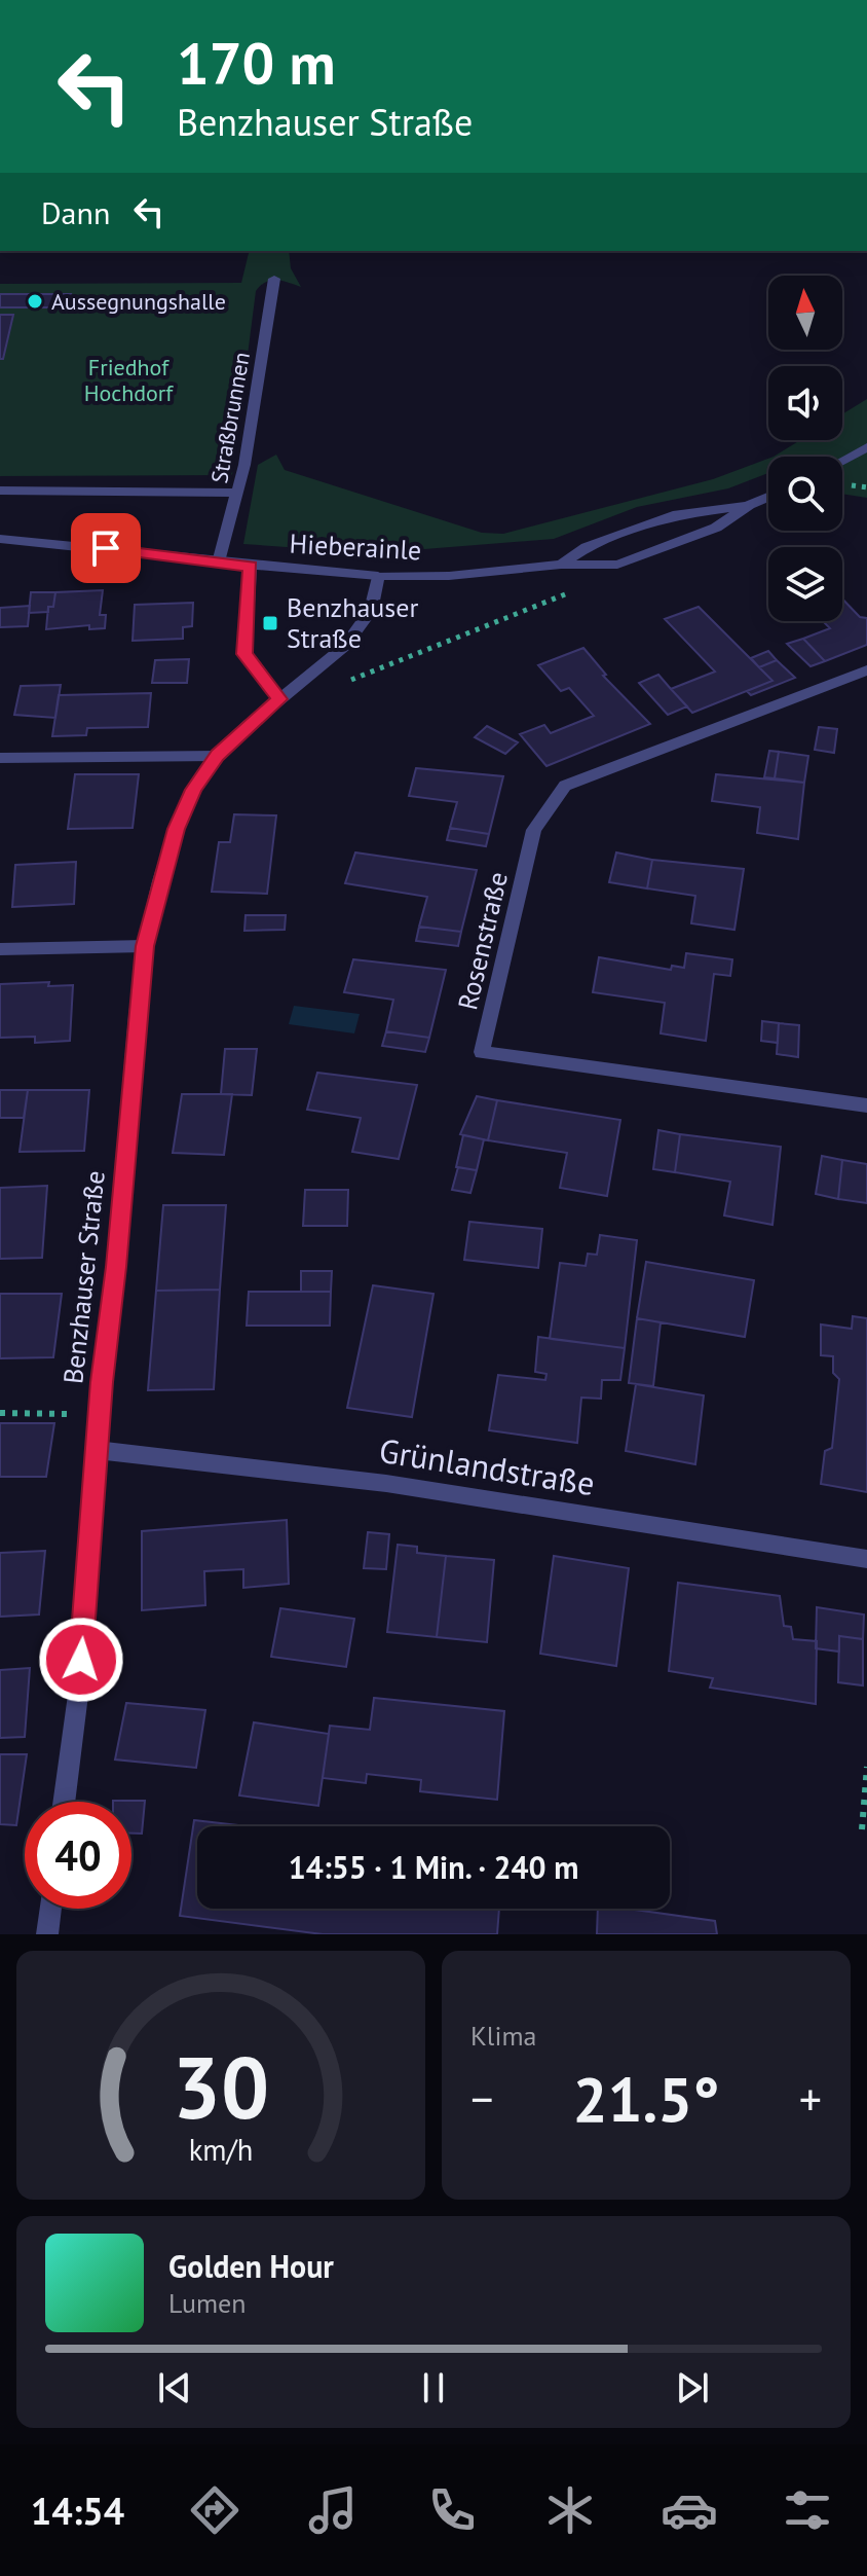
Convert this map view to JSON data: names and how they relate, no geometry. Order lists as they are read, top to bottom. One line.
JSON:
{"streets":{"street":["Straßbrunnen","Hieberainle","Rosenstraße","Benzhauser Straße","Grünlandstraße"]},"crossings":[["Straßbrunnen","Hieberainle"],["Hieberainle","Benzhauser Straße"],["Benzhauser Straße","Grünlandstraße"]],"parks":["Friedhof Hochdorf"],"places":{"other":["Aussegnungshalle"],"transit":["Benzhauser Straße"]},"north":"top","page":{"turn":["170 m","Benzhauser Straße"],"then":"Dann","limit":"40","trip":"14:55 · 1 Min. · 240 m","tile":"Klima","heat":["−","21.5°","+"],"song":["Golden Hour","Lumen"],"tabs":"14:54","gauge":["30","km/h"]}}
